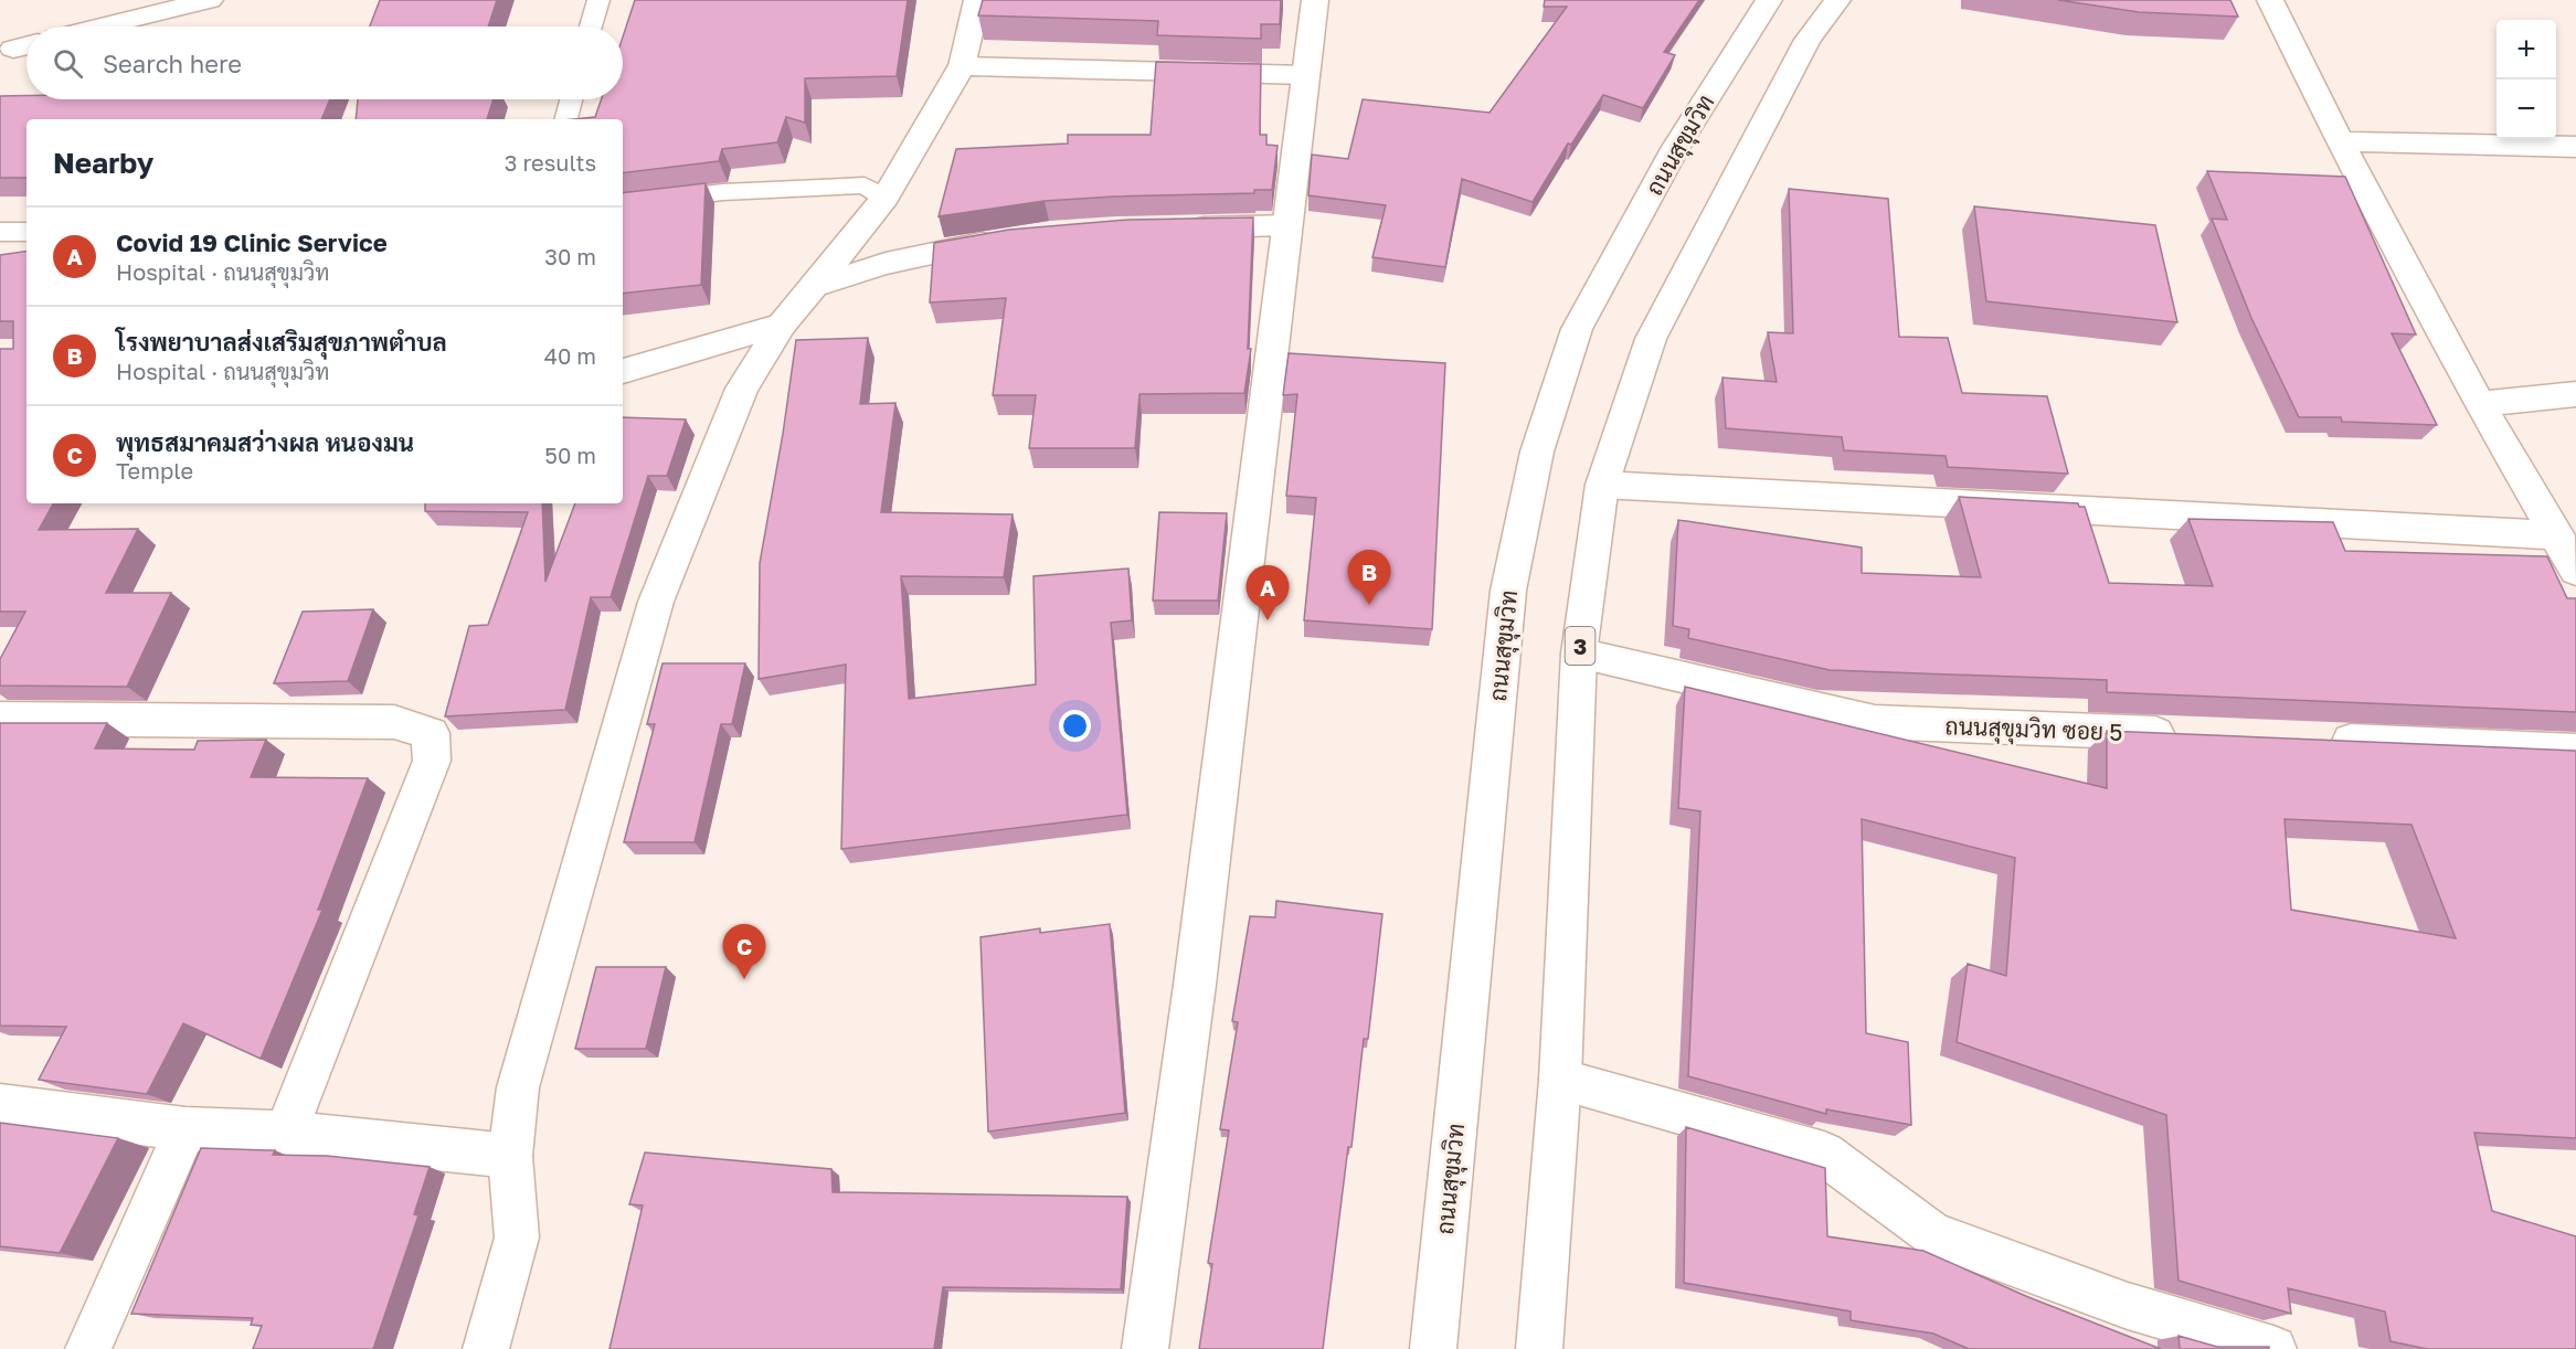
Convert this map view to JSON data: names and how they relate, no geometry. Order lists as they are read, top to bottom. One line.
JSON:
{"streets":{"street":["ถนนสุขุมวิท","3","ถนนสุขุมวิท ซอย 5"]},"crossings":[["3","ถนนสุขุมวิท ซอย 5"]],"page":{"map_buttons":["+","−"],"search":"Search here","heading":["Nearby","3 results"],"list":[{"mark":"A","name":"Covid 19 Clinic Service","note":"Hospital · ถนนสุขุมวิท","value":"30 m"},{"mark":"B","name":"โรงพยาบาลส่งเสริมสุขภาพตำบล","note":"Hospital · ถนนสุขุมวิท","value":"40 m"},{"mark":"C","name":"พุทธสมาคมสว่างผล หนองมน","note":"Temple","value":"50 m"}],"pins":["B","A","C"]}}
